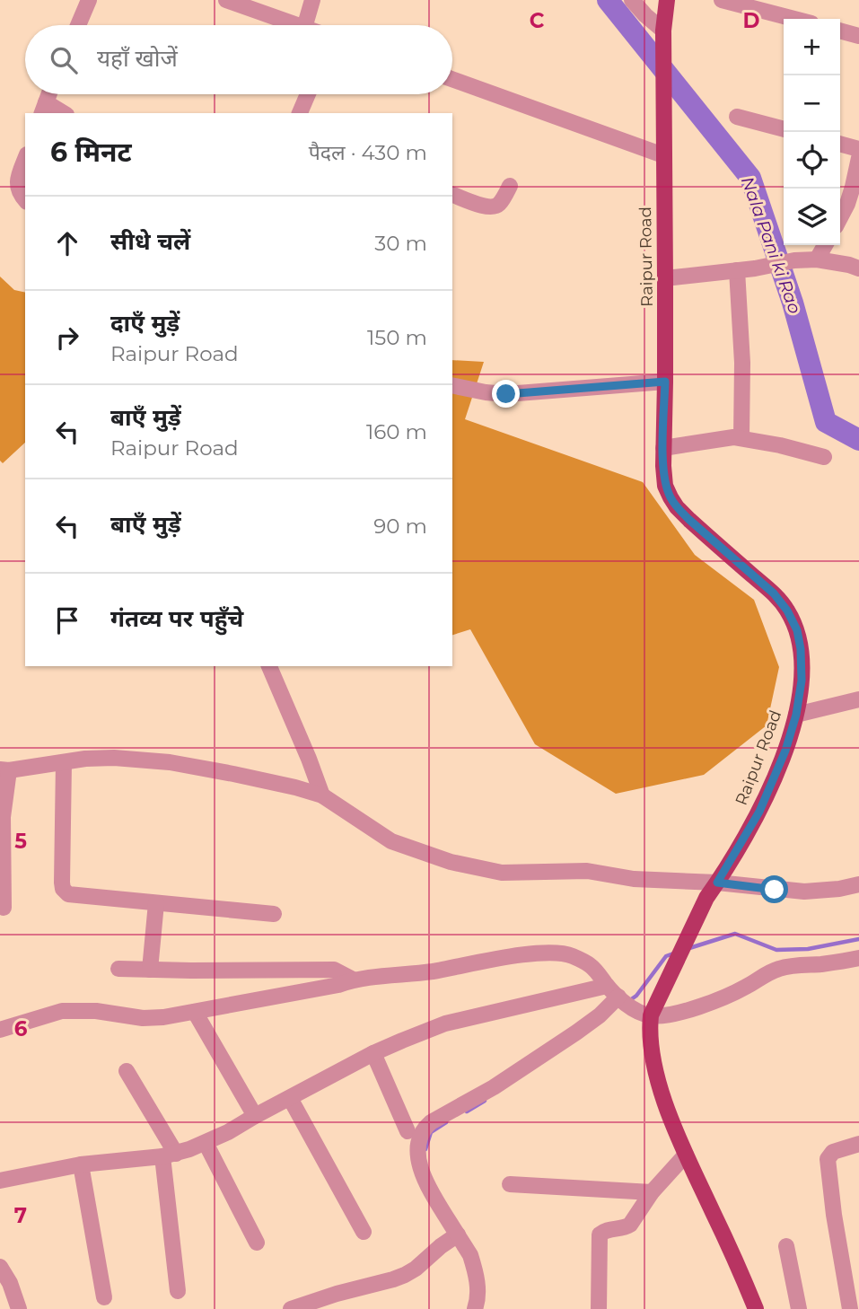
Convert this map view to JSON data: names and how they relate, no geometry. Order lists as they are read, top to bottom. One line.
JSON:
{"streets":{"main road":["Raipur Road"]},"water":["Nala Pani ki Rao"],"page":{"map_buttons":["+","−"],"search":"यहाँ खोजें","heading":["6 मिनट","पैदल · 430 m"],"list":[["सीधे चलें","30 m"],["दाएँ मुड़ें","Raipur Road","150 m"],["बाएँ मुड़ें","Raipur Road","160 m"],["बाएँ मुड़ें","90 m"],"गंतव्य पर पहुँचे"]},"grid":{"columns":["C","D"],"rows":["5","6","7"]}}
